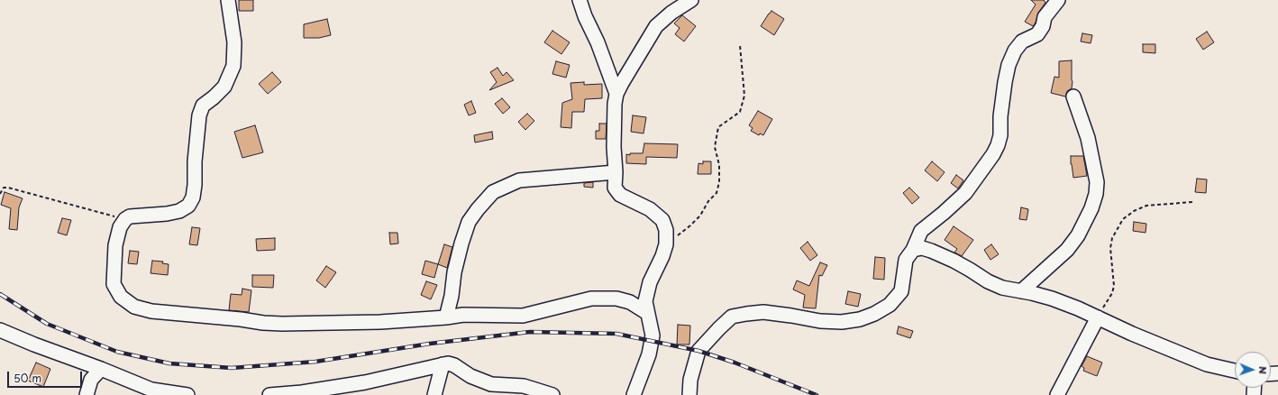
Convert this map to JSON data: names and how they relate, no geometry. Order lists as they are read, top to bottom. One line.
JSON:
{"scale_bar":"50 m","north":"right"}
